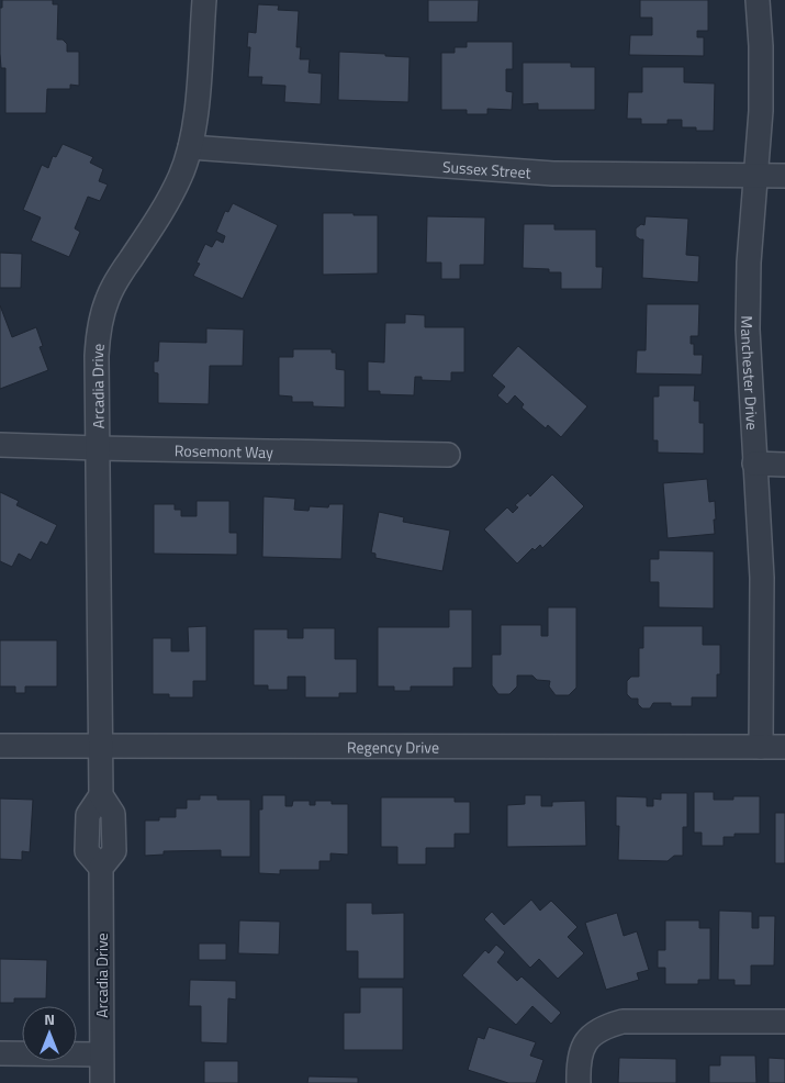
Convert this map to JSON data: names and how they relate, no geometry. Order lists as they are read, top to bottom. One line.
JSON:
{"streets":{"street":["Sussex Street","Manchester Drive","Arcadia Drive","Rosemont Way","Regency Drive"]},"crossings":[["Sussex Street","Manchester Drive"],["Sussex Street","Arcadia Drive"],["Manchester Drive","Regency Drive"],["Arcadia Drive","Rosemont Way"],["Arcadia Drive","Regency Drive"]],"north":"top"}
